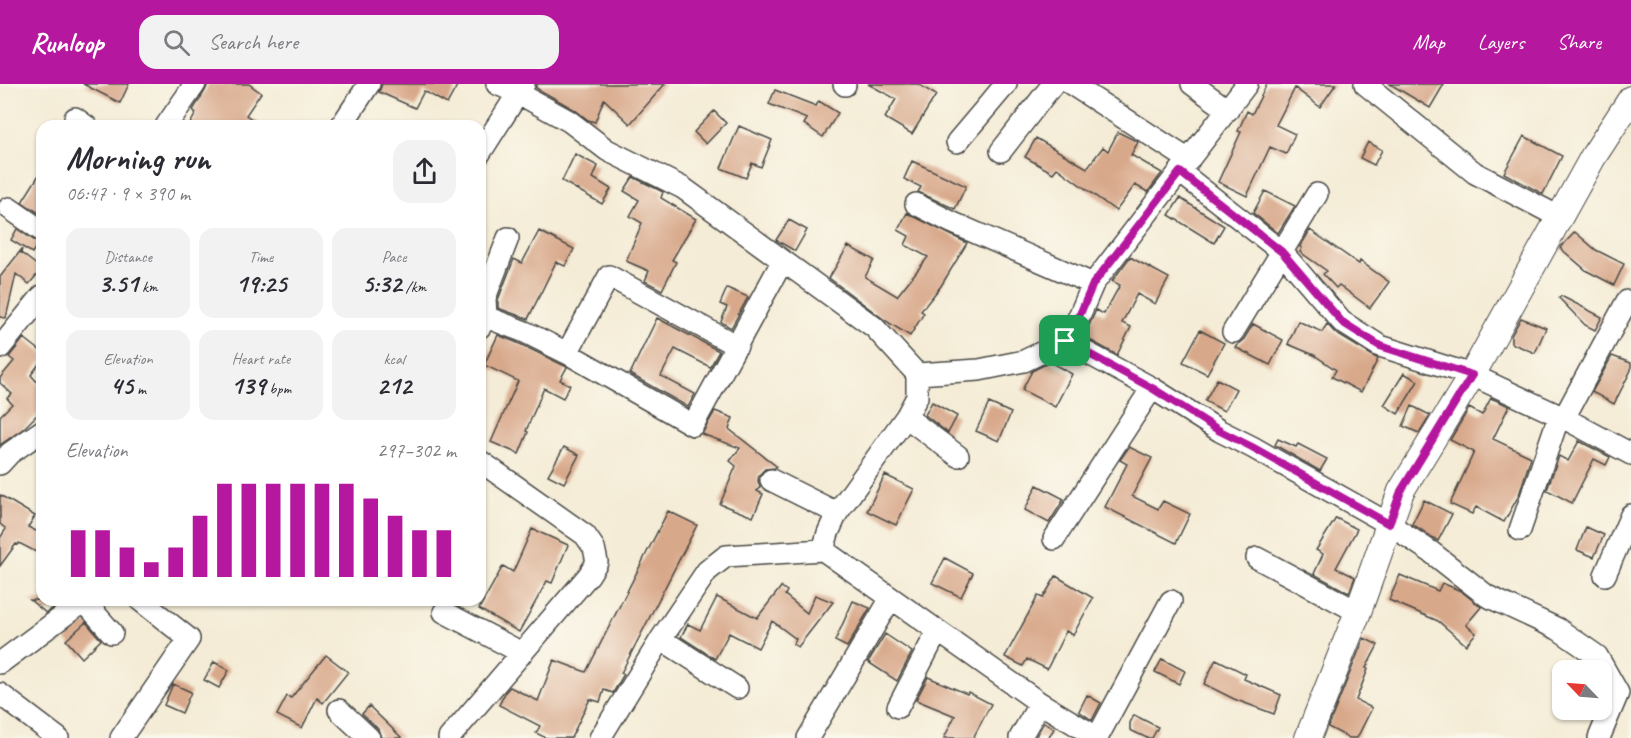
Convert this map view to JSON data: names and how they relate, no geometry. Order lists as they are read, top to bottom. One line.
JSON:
{"north":"top left","page":{"header":"Runloop","search":"Search here","nav":["Map","Layers","Share"],"heading":["Morning run","06:47 · 9 × 390 m"],"stats":[["Distance","3.51 km"],["Time","19:25"],["Pace","5:32 /km"],["Elevation","45 m"],["Heart rate","139 bpm"],["kcal","212"]],"chart":["Elevation","297–302 m"]}}
